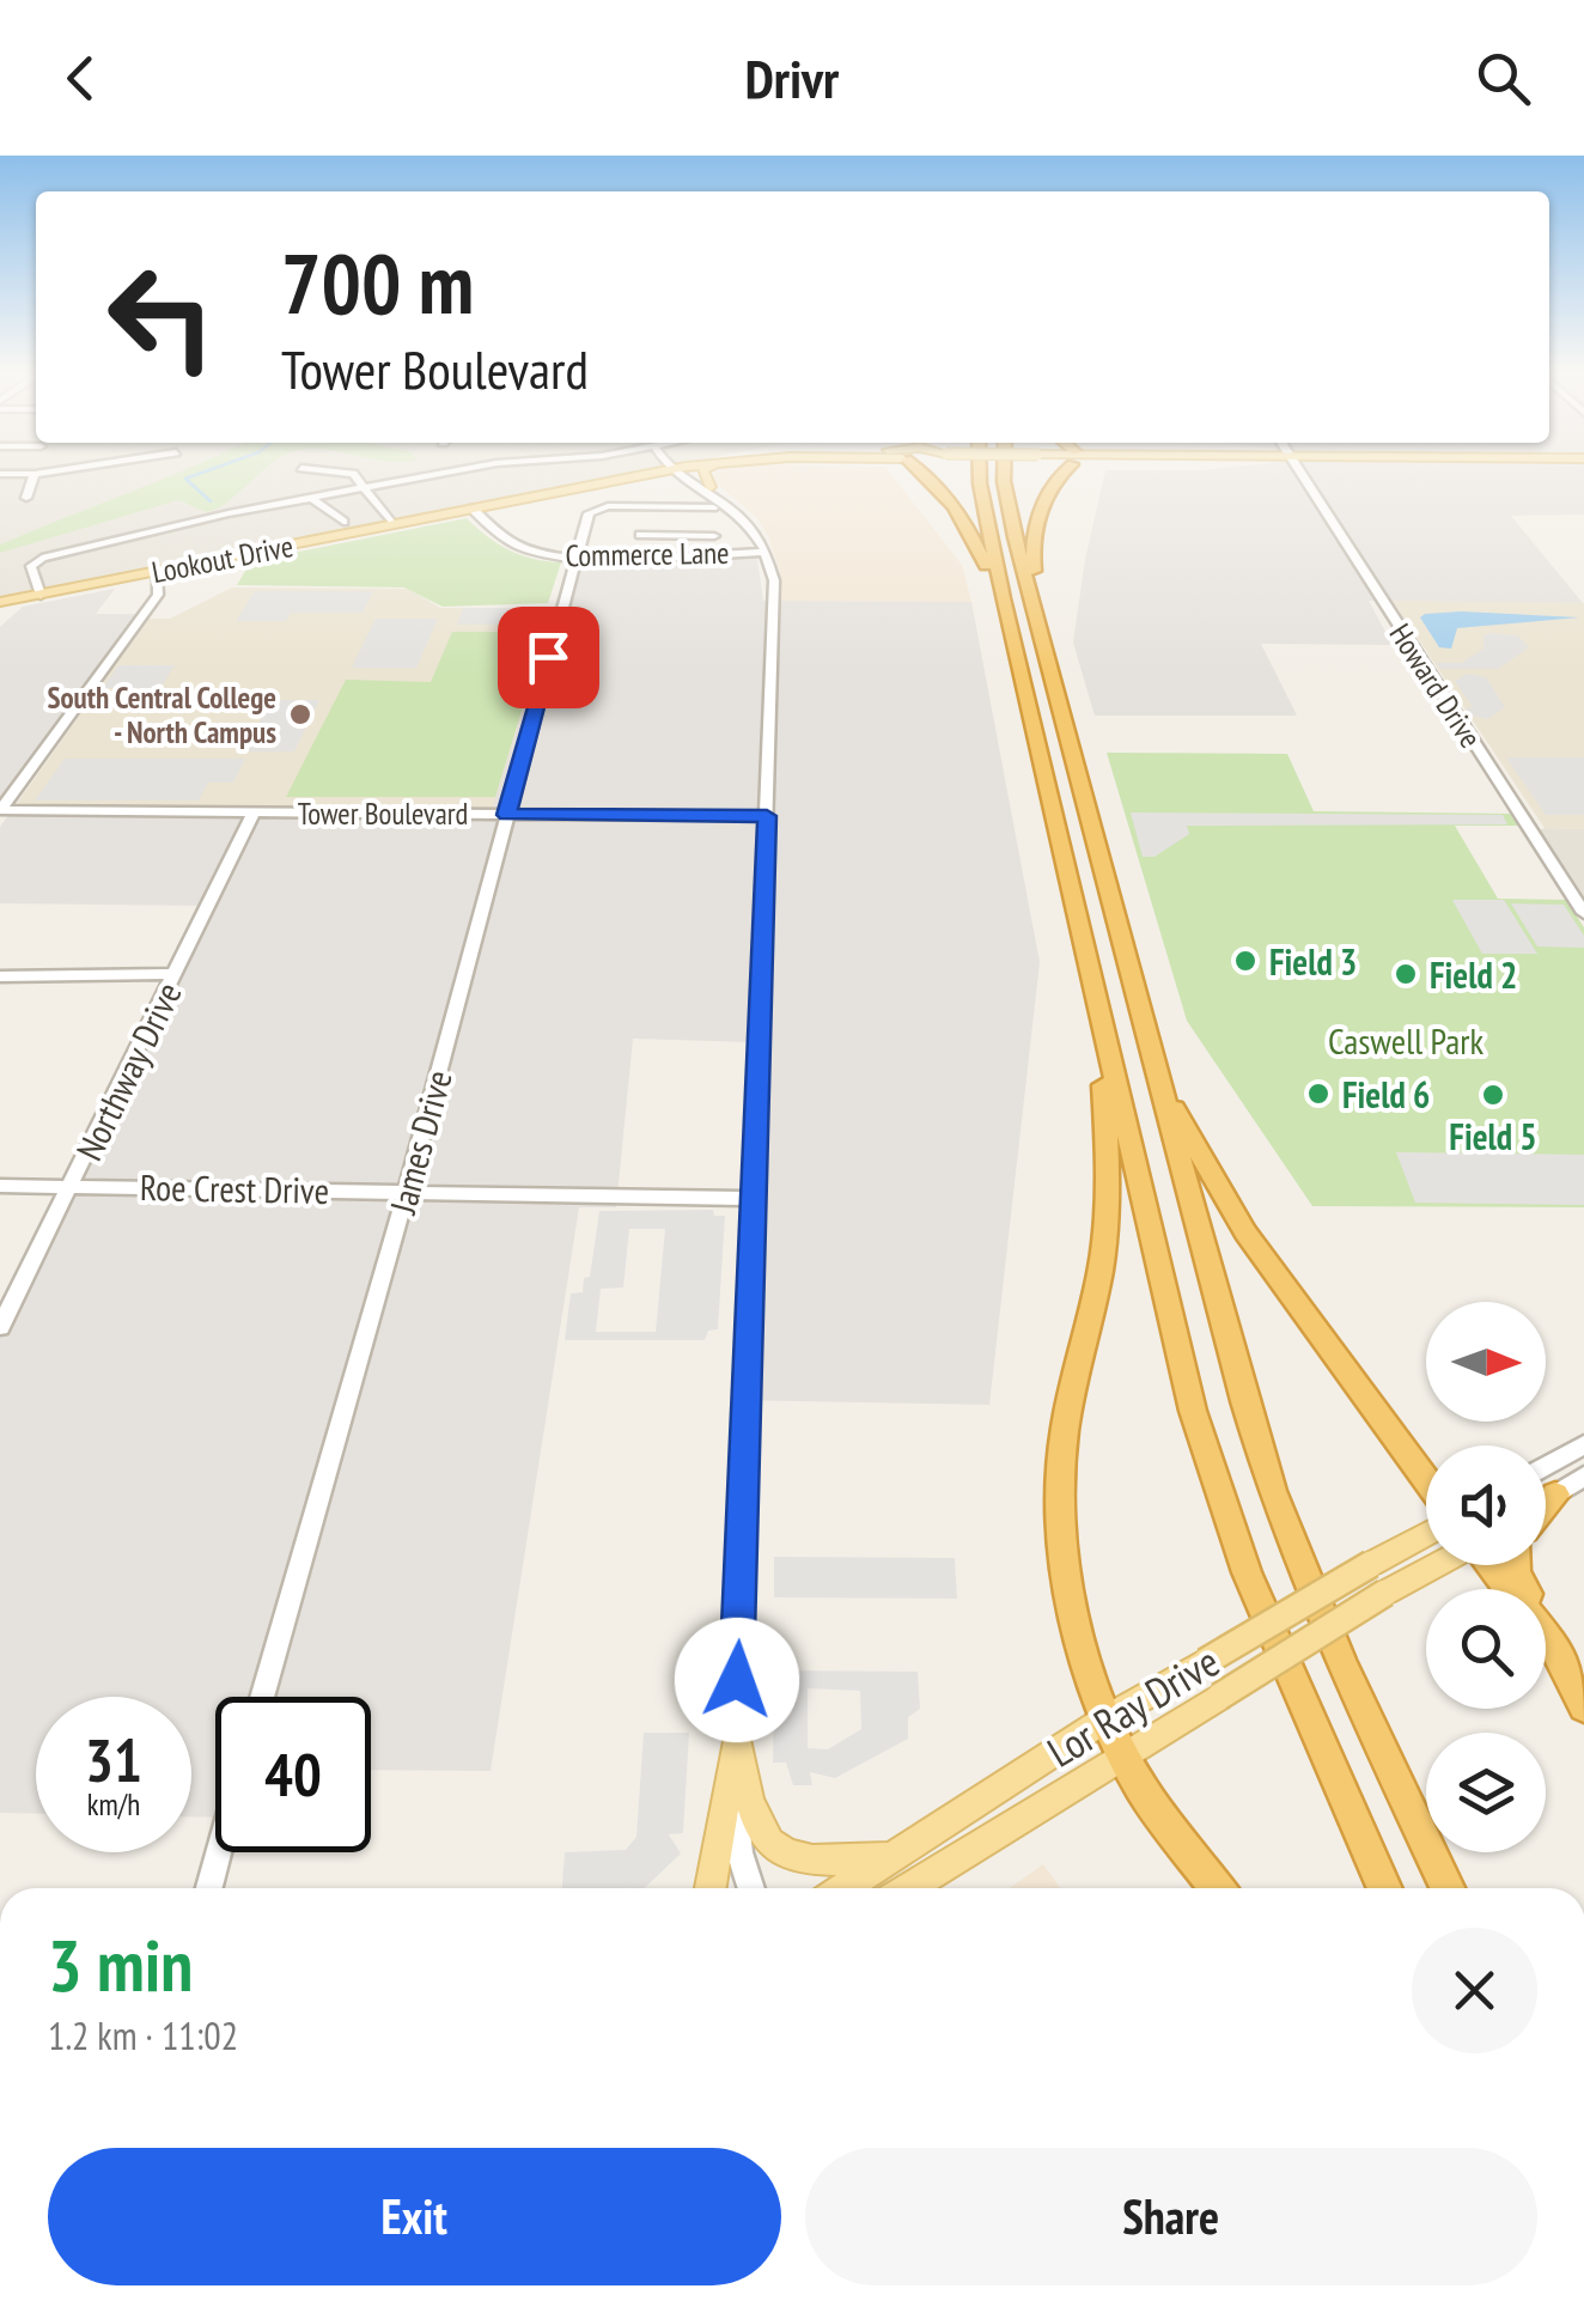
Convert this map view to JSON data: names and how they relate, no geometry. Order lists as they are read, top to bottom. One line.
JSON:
{"streets":{"main road":["Lookout Drive","Lor Ray Drive"],"street":["Commerce Lane","Howard Drive","Tower Boulevard","Northway Drive","James Drive","Roe Crest Drive"]},"crossings":[["Commerce Lane","Lookout Drive"],["Commerce Lane","James Drive"],["Tower Boulevard","Northway Drive"],["Tower Boulevard","James Drive"],["Northway Drive","Roe Crest Drive"],["James Drive","Roe Crest Drive"]],"parks":["Caswell Park"],"places":["South Central College - North Campus","Field 3","Field 2","Field 6","Field 5"],"north":"right","page":{"header":"Drivr","turn":["700 m","Tower Boulevard"],"speed":"31 km/h","limit":"40","heading":["3 min","1.2 km · 11:02"],"buttons":["Exit","Share"]}}
